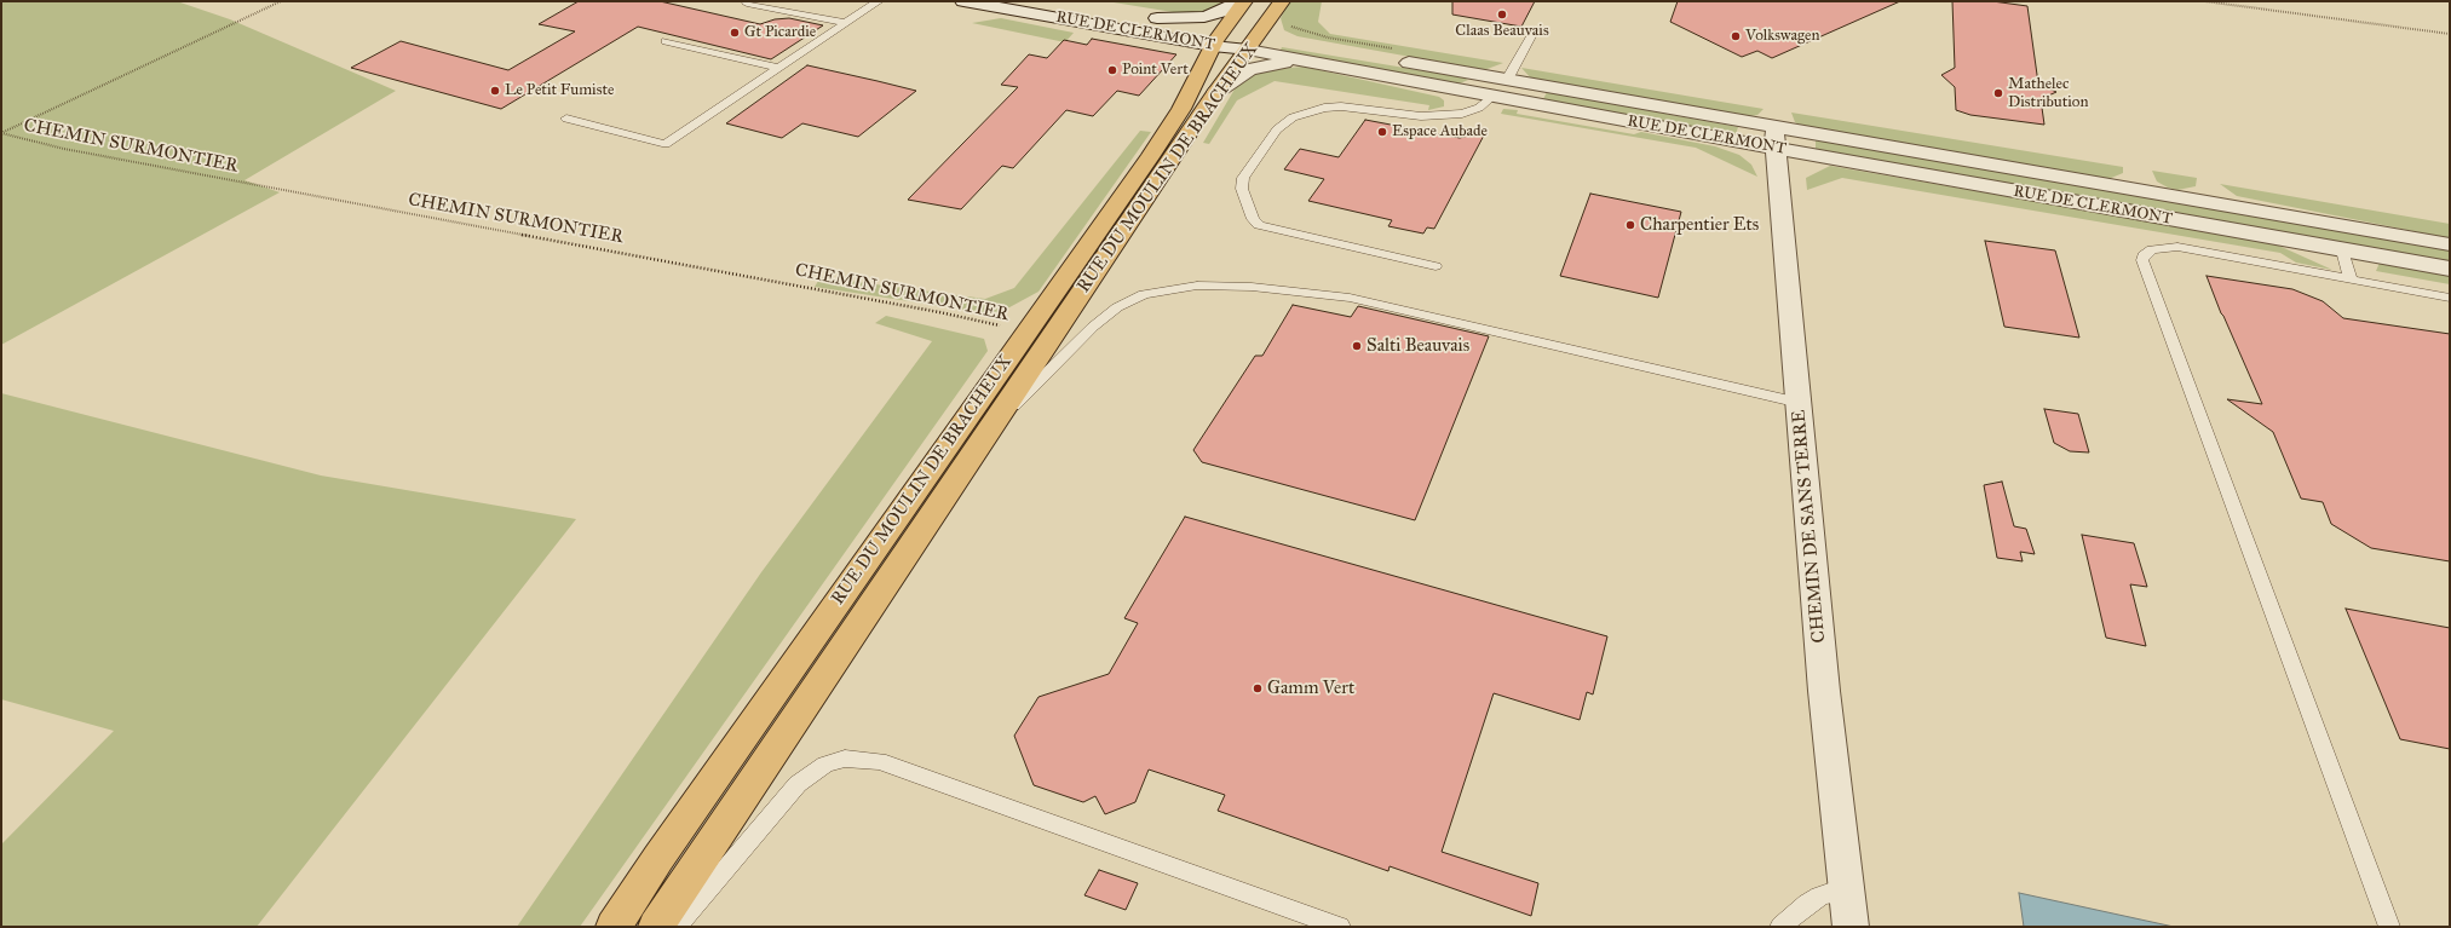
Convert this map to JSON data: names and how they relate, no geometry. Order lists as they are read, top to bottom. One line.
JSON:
{"streets":{"main road":["RUE DU MOULIN DE BRACHEUX"],"street":["RUE DE CLERMONT","CHEMIN DE SANS TERRE"],"path":["CHEMIN SURMONTIER"]},"crossings":[["RUE DE CLERMONT","RUE DU MOULIN DE BRACHEUX"],["RUE DE CLERMONT","CHEMIN DE SANS TERRE"],["CHEMIN SURMONTIER","RUE DU MOULIN DE BRACHEUX"]],"places":["Claas Beauvais","Gt Picardie","Volkswagen","Point Vert","Le Petit Fumiste","Mathelec Distribution","Espace Aubade","Charpentier Ets","Salti Beauvais","Gamm Vert"]}
